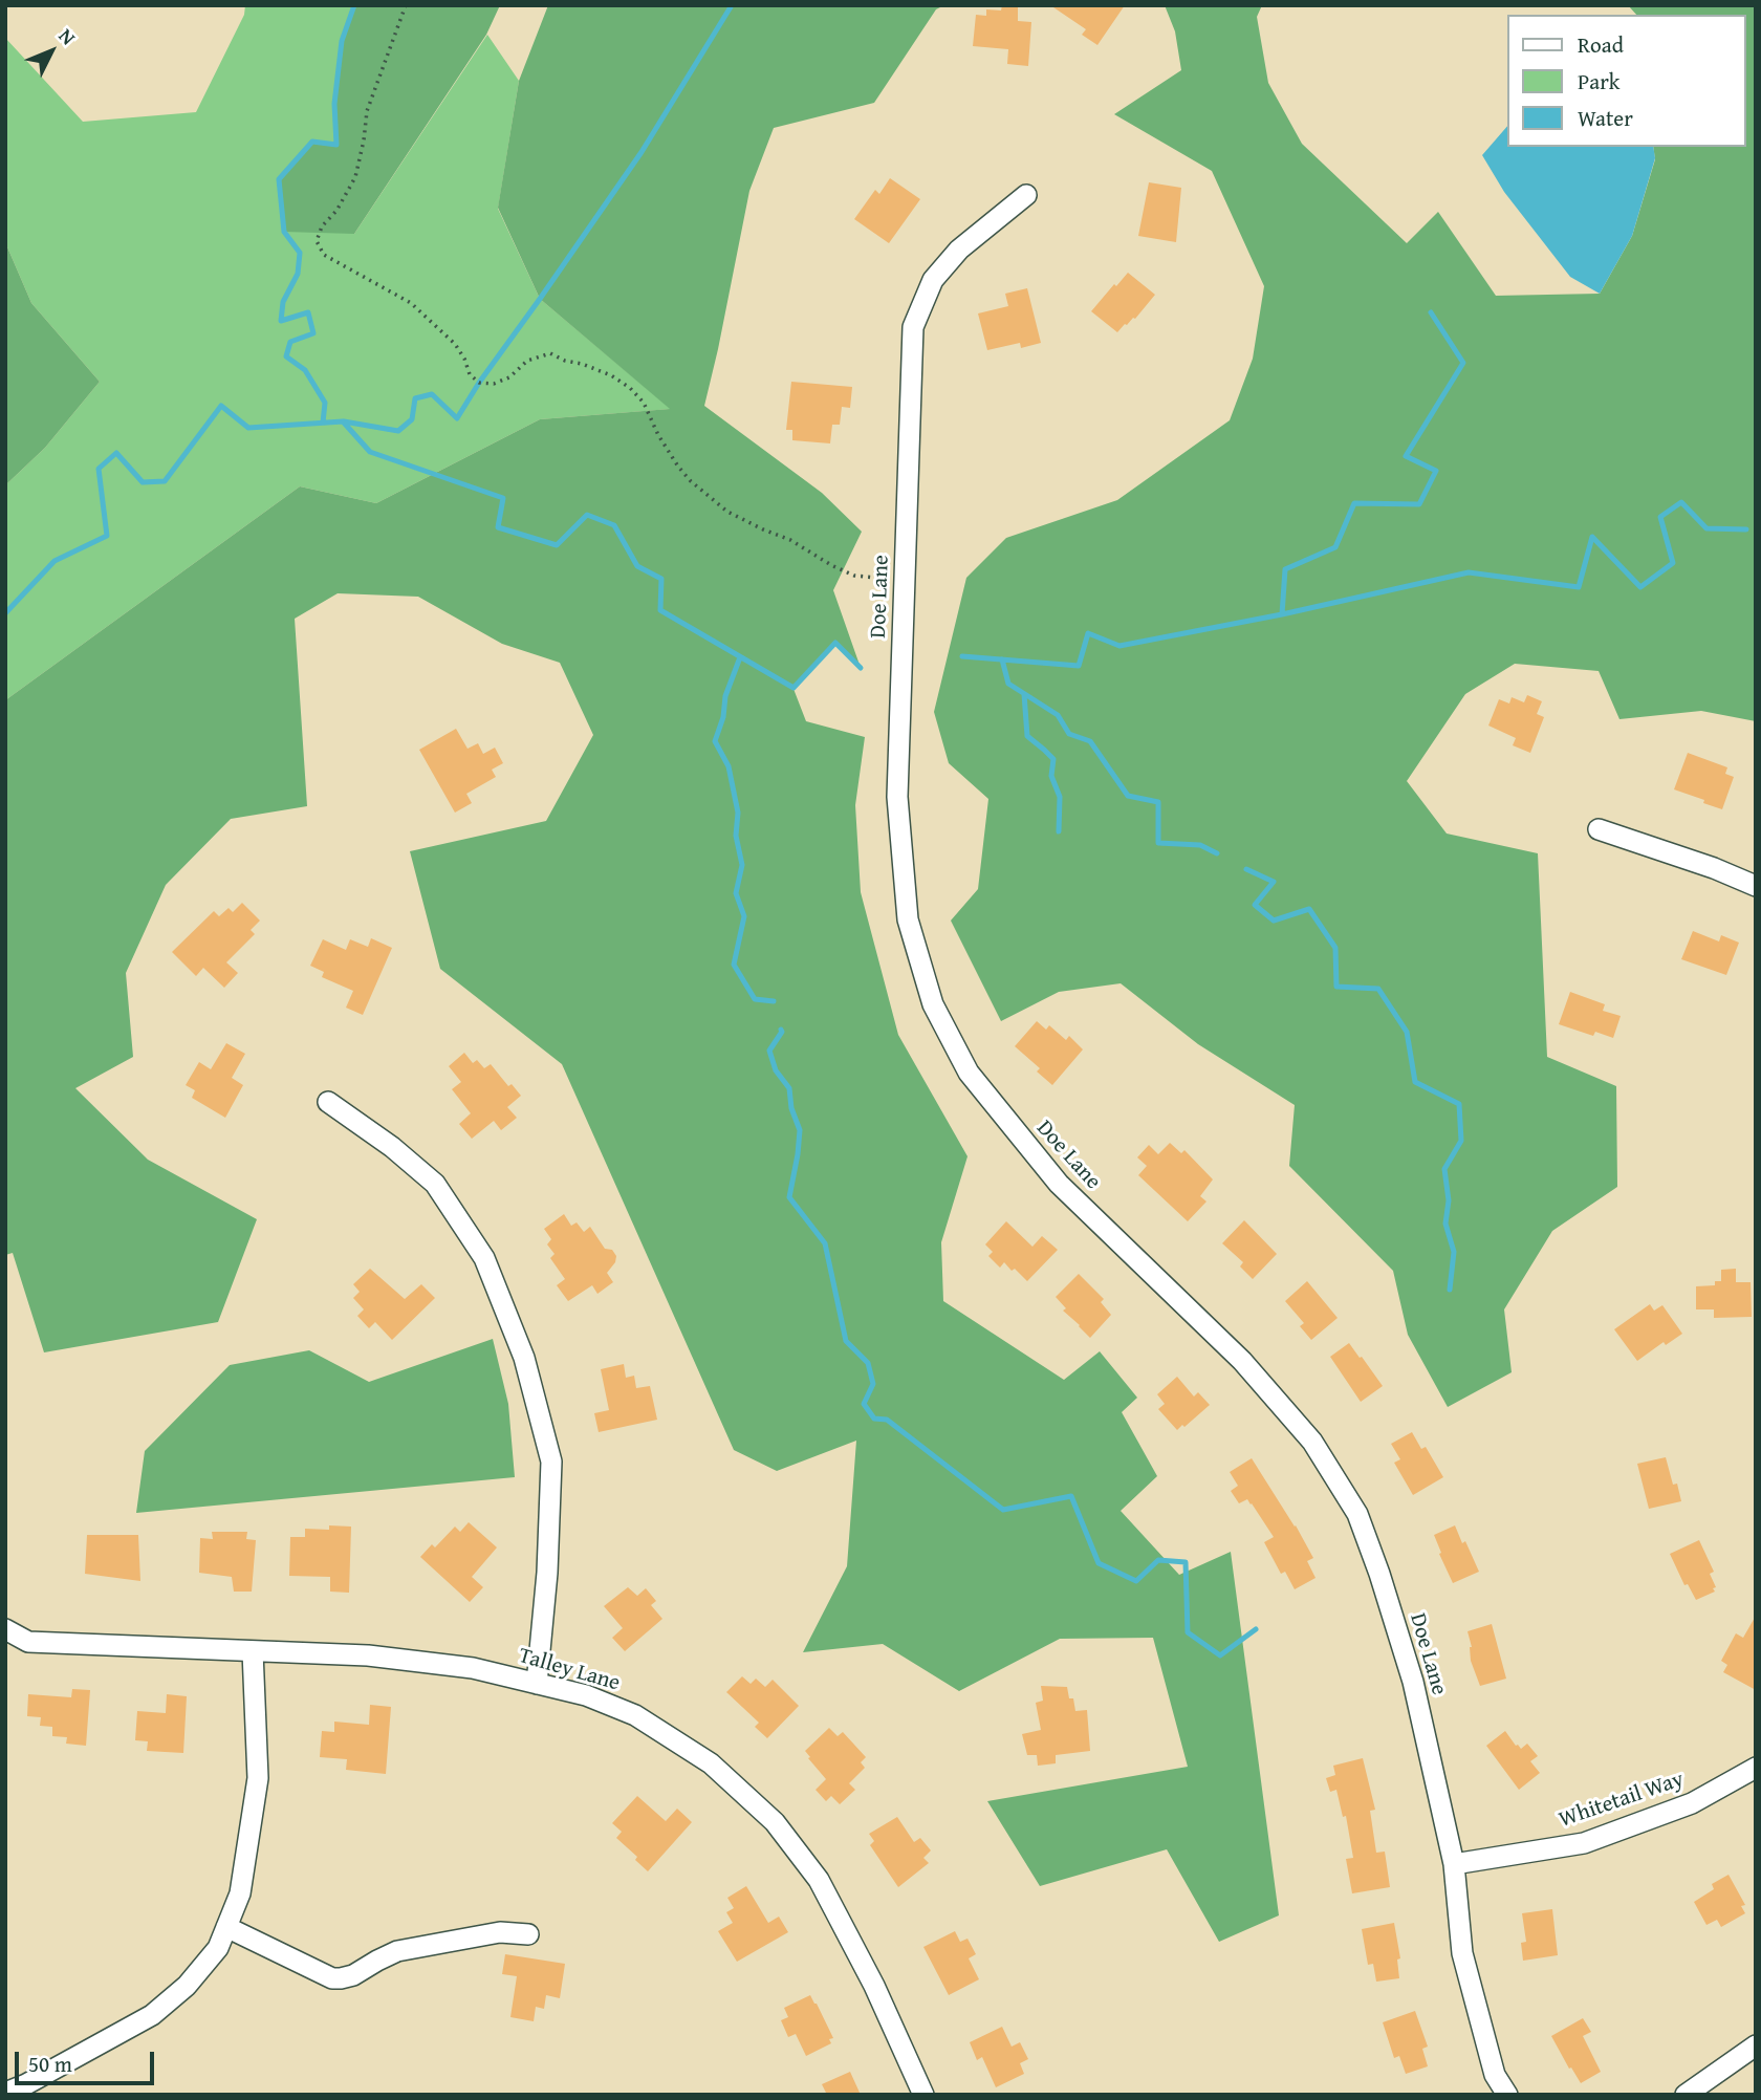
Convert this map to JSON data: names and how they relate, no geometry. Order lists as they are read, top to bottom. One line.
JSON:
{"streets":{"street":["Doe Lane","Talley Lane","Whitetail Way"]},"crossings":[["Doe Lane","Whitetail Way"]],"legend":["Road","Park","Water"],"scale_bar":"50 m","north":"top right"}
